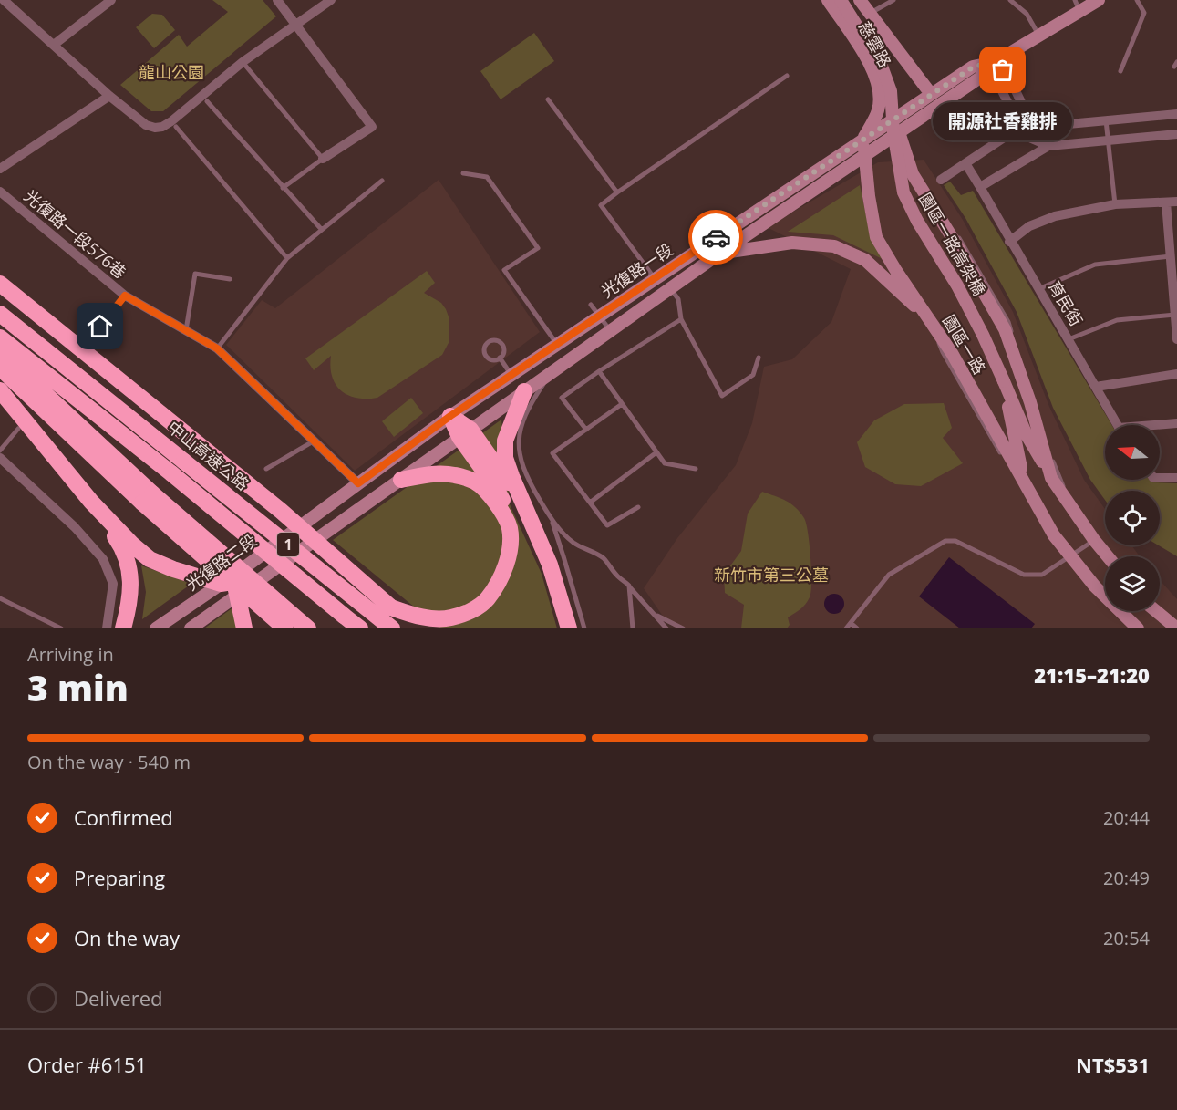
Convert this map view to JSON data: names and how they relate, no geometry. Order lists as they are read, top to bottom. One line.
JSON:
{"streets":{"highway":["中山高速公路","1"],"main road":["慈雲路","園區一路高架橋","光復路一段","園區一路","光復路二段"],"street":["光復路一段576巷","育民街"]},"crossings":[["慈雲路","光復路一段"],["慈雲路","園區一路"],["光復路一段576巷","光復路一段"],["光復路一段576巷","光復路二段"],["光復路一段","園區一路"],["光復路一段","光復路二段"]],"parks":["龍山公園","新竹市第三公墓"],"places":["開源社香雞排"],"north":"left","page":{"bubble":"開源社香雞排","heading":["3 min","Arriving in","21:15–21:20"],"panel":["Order #6151","NT$531"],"bar":"On the way · 540 m","list":[["Confirmed","20:44"],["Preparing","20:49"],["On the way","20:54"],"Delivered"]}}
